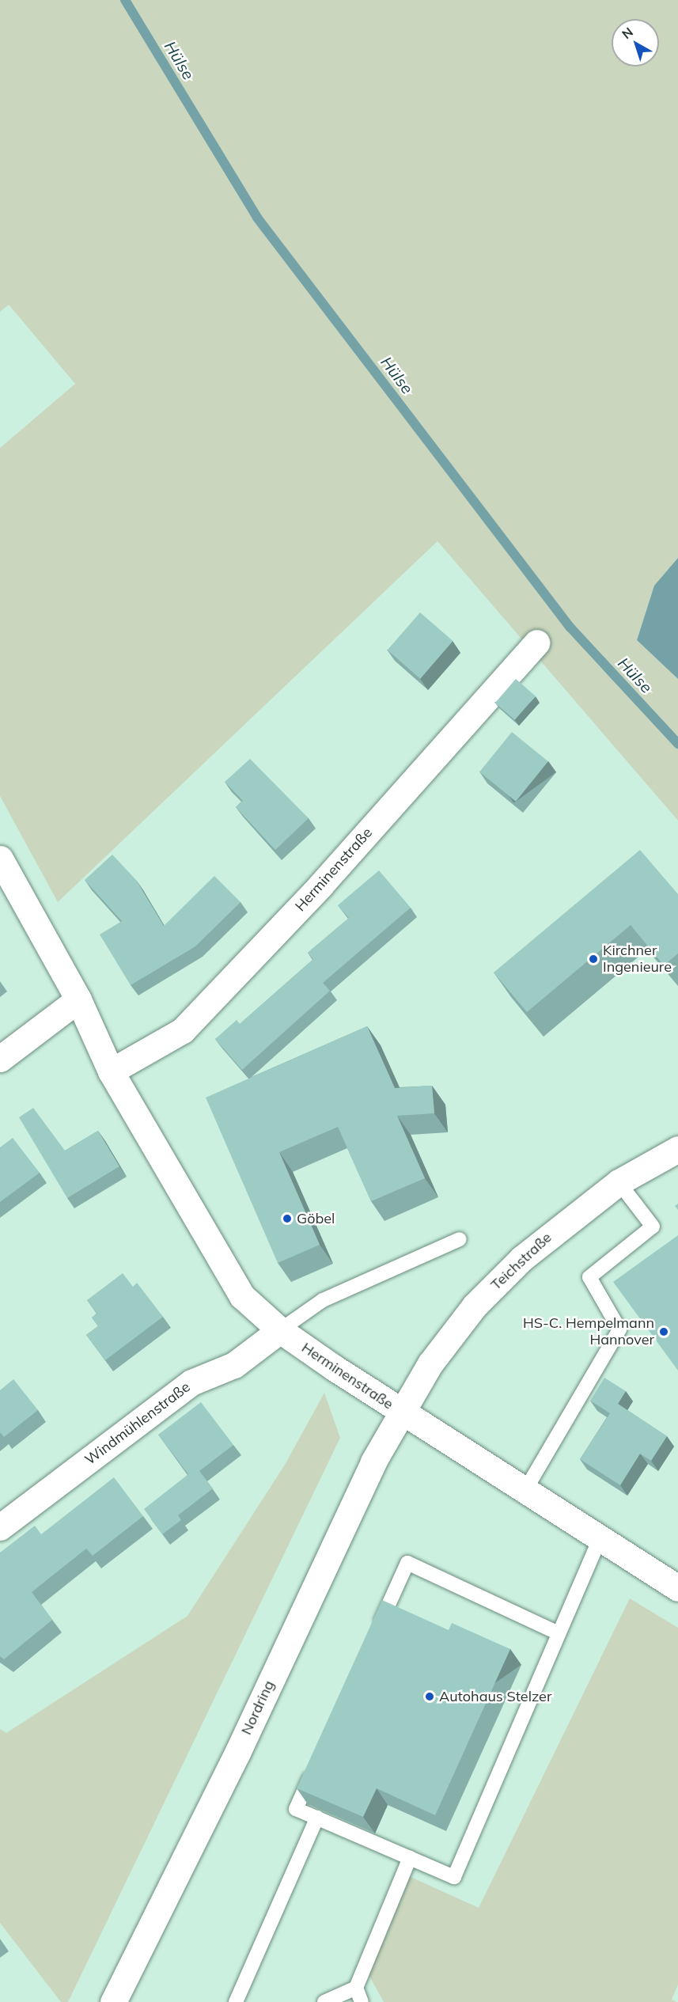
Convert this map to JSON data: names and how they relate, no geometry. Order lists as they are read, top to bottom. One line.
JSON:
{"streets":{"street":["Herminenstraße","Teichstraße","Windmühlenstraße","Nordring"]},"crossings":[["Herminenstraße","Teichstraße"],["Herminenstraße","Windmühlenstraße"],["Herminenstraße","Nordring"],["Teichstraße","Nordring"]],"water":["Hülse"],"places":["Kirchner Ingenieure","Göbel","HS-C. Hempelmann Hannover","Autohaus Stelzer"],"north":"top left"}
